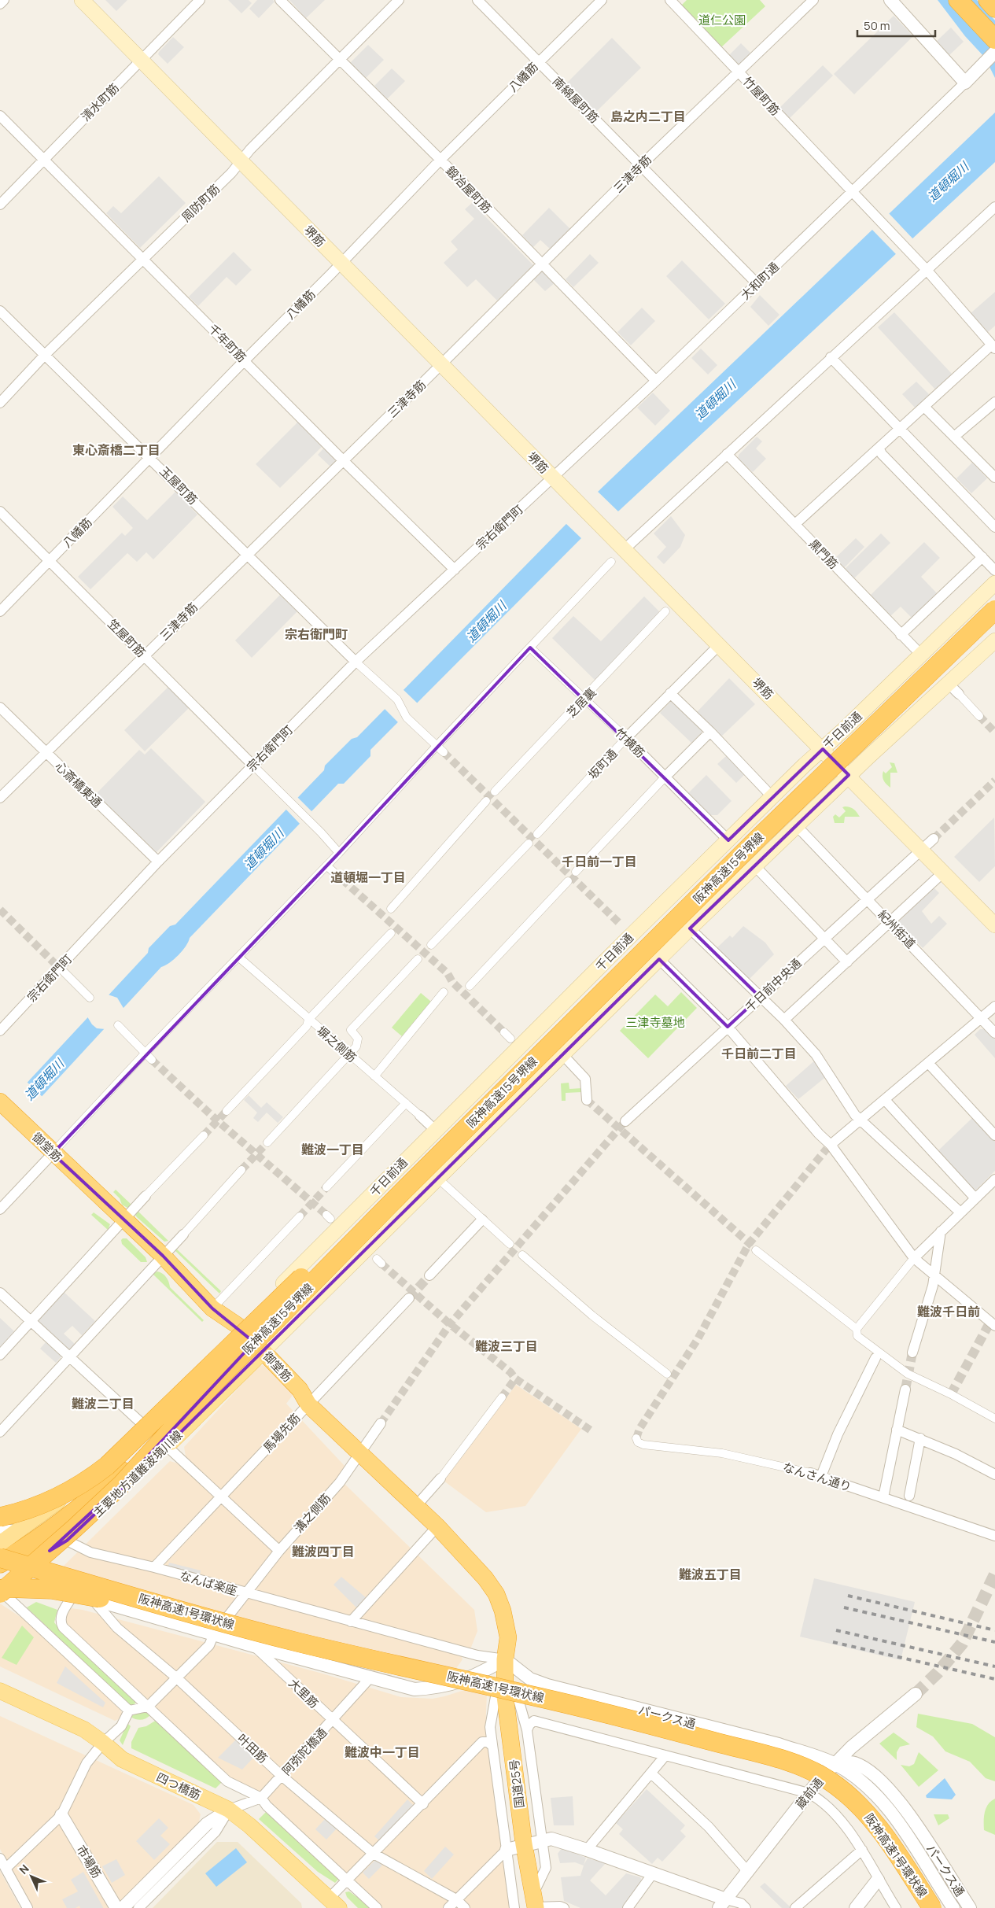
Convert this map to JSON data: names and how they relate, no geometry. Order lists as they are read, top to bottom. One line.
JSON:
{"streets":{"highway":["阪神高速15号堺線","御堂筋","阪神高速1号環状線","国道25号"],"main road":["堺筋","千日前通","主要地方道難波境川線","四つ橋筋"],"street":["八幡筋","竹屋町筋","南綿屋町筋","清水町筋","三津寺筋","鍛冶屋町筋","周防町筋","大和町通","千年町筋","玉屋町筋","宗右衛門町","黒門筋","笠屋町筋","芝居裏","竹横筋","坂町通","心斎橋東通","紀州街道","千日前中央通","塀之側筋","馬場先筋","なんさん通り","溝之側筋","なんば楽座","大里筋","パークス通","叶田筋","阿弥陀橋通","蔵前通","市場筋"]},"crossings":[["八幡筋","南綿屋町筋"],["八幡筋","鍛冶屋町筋"],["八幡筋","堺筋"],["八幡筋","千年町筋"],["八幡筋","玉屋町筋"],["八幡筋","笠屋町筋"],["竹屋町筋","三津寺筋"],["竹屋町筋","大和町通"],["南綿屋町筋","三津寺筋"],["南綿屋町筋","大和町通"],["清水町筋","堺筋"],["清水町筋","千年町筋"],["三津寺筋","鍛冶屋町筋"],["三津寺筋","堺筋"],["三津寺筋","千年町筋"],["三津寺筋","玉屋町筋"],["三津寺筋","笠屋町筋"],["三津寺筋","心斎橋東通"],["鍛冶屋町筋","周防町筋"],["鍛冶屋町筋","大和町通"],["周防町筋","堺筋"],["周防町筋","千年町筋"],["周防町筋","玉屋町筋"],["堺筋","大和町通"],["堺筋","宗右衛門町"],["堺筋","千日前通"],["堺筋","坂町通"],["堺筋","千日前中央通"],["大和町通","宗右衛門町"],["千年町筋","宗右衛門町"],["玉屋町筋","宗右衛門町"],["宗右衛門町","笠屋町筋"],["宗右衛門町","心斎橋東通"],["黒門筋","千日前通"],["芝居裏","竹横筋"],["千日前通","竹横筋"],["千日前通","塀之側筋"],["千日前通","御堂筋"],["竹横筋","坂町通"],["阪神高速15号堺線","主要地方道難波境川線"],["紀州街道","千日前中央通"],["御堂筋","馬場先筋"],["御堂筋","主要地方道難波境川線"],["御堂筋","溝之側筋"],["御堂筋","なんば楽座"],["御堂筋","パークス通"],["御堂筋","国道25号"],["馬場先筋","なんば楽座"],["主要地方道難波境川線","なんば楽座"],["溝之側筋","なんば楽座"],["溝之側筋","叶田筋"],["なんば楽座","パークス通"],["なんば楽座","国道25号"],["大里筋","阿弥陀橋通"],["パークス通","国道25号"],["パークス通","蔵前通"],["叶田筋","阿弥陀橋通"],["阿弥陀橋通","四つ橋筋"]],"districts":["島之内二丁目","東心斎橋二丁目","宗右衛門町","千日前一丁目","道頓堀一丁目","千日前二丁目","難波一丁目","難波千日前","難波三丁目","難波二丁目","難波四丁目","難波五丁目","難波中一丁目"],"water":["道頓堀川"],"parks":["道仁公園","三津寺墓地"],"scale_bar":"50 m","north":"top left"}
